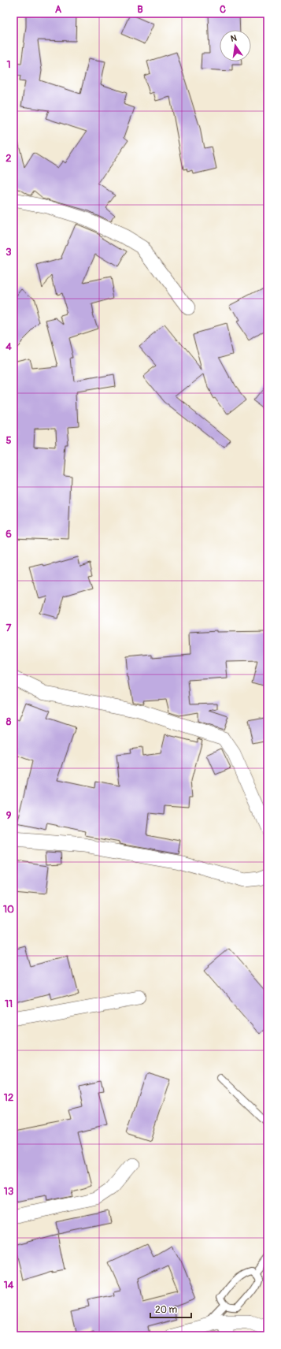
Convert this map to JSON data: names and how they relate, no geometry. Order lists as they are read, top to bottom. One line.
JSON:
{"scale_bar":"20 m","north":"top","grid":{"columns":["A","B","C"],"rows":["1","2","3","4","5","6","7","8","9","10","11","12","13","14"]}}
